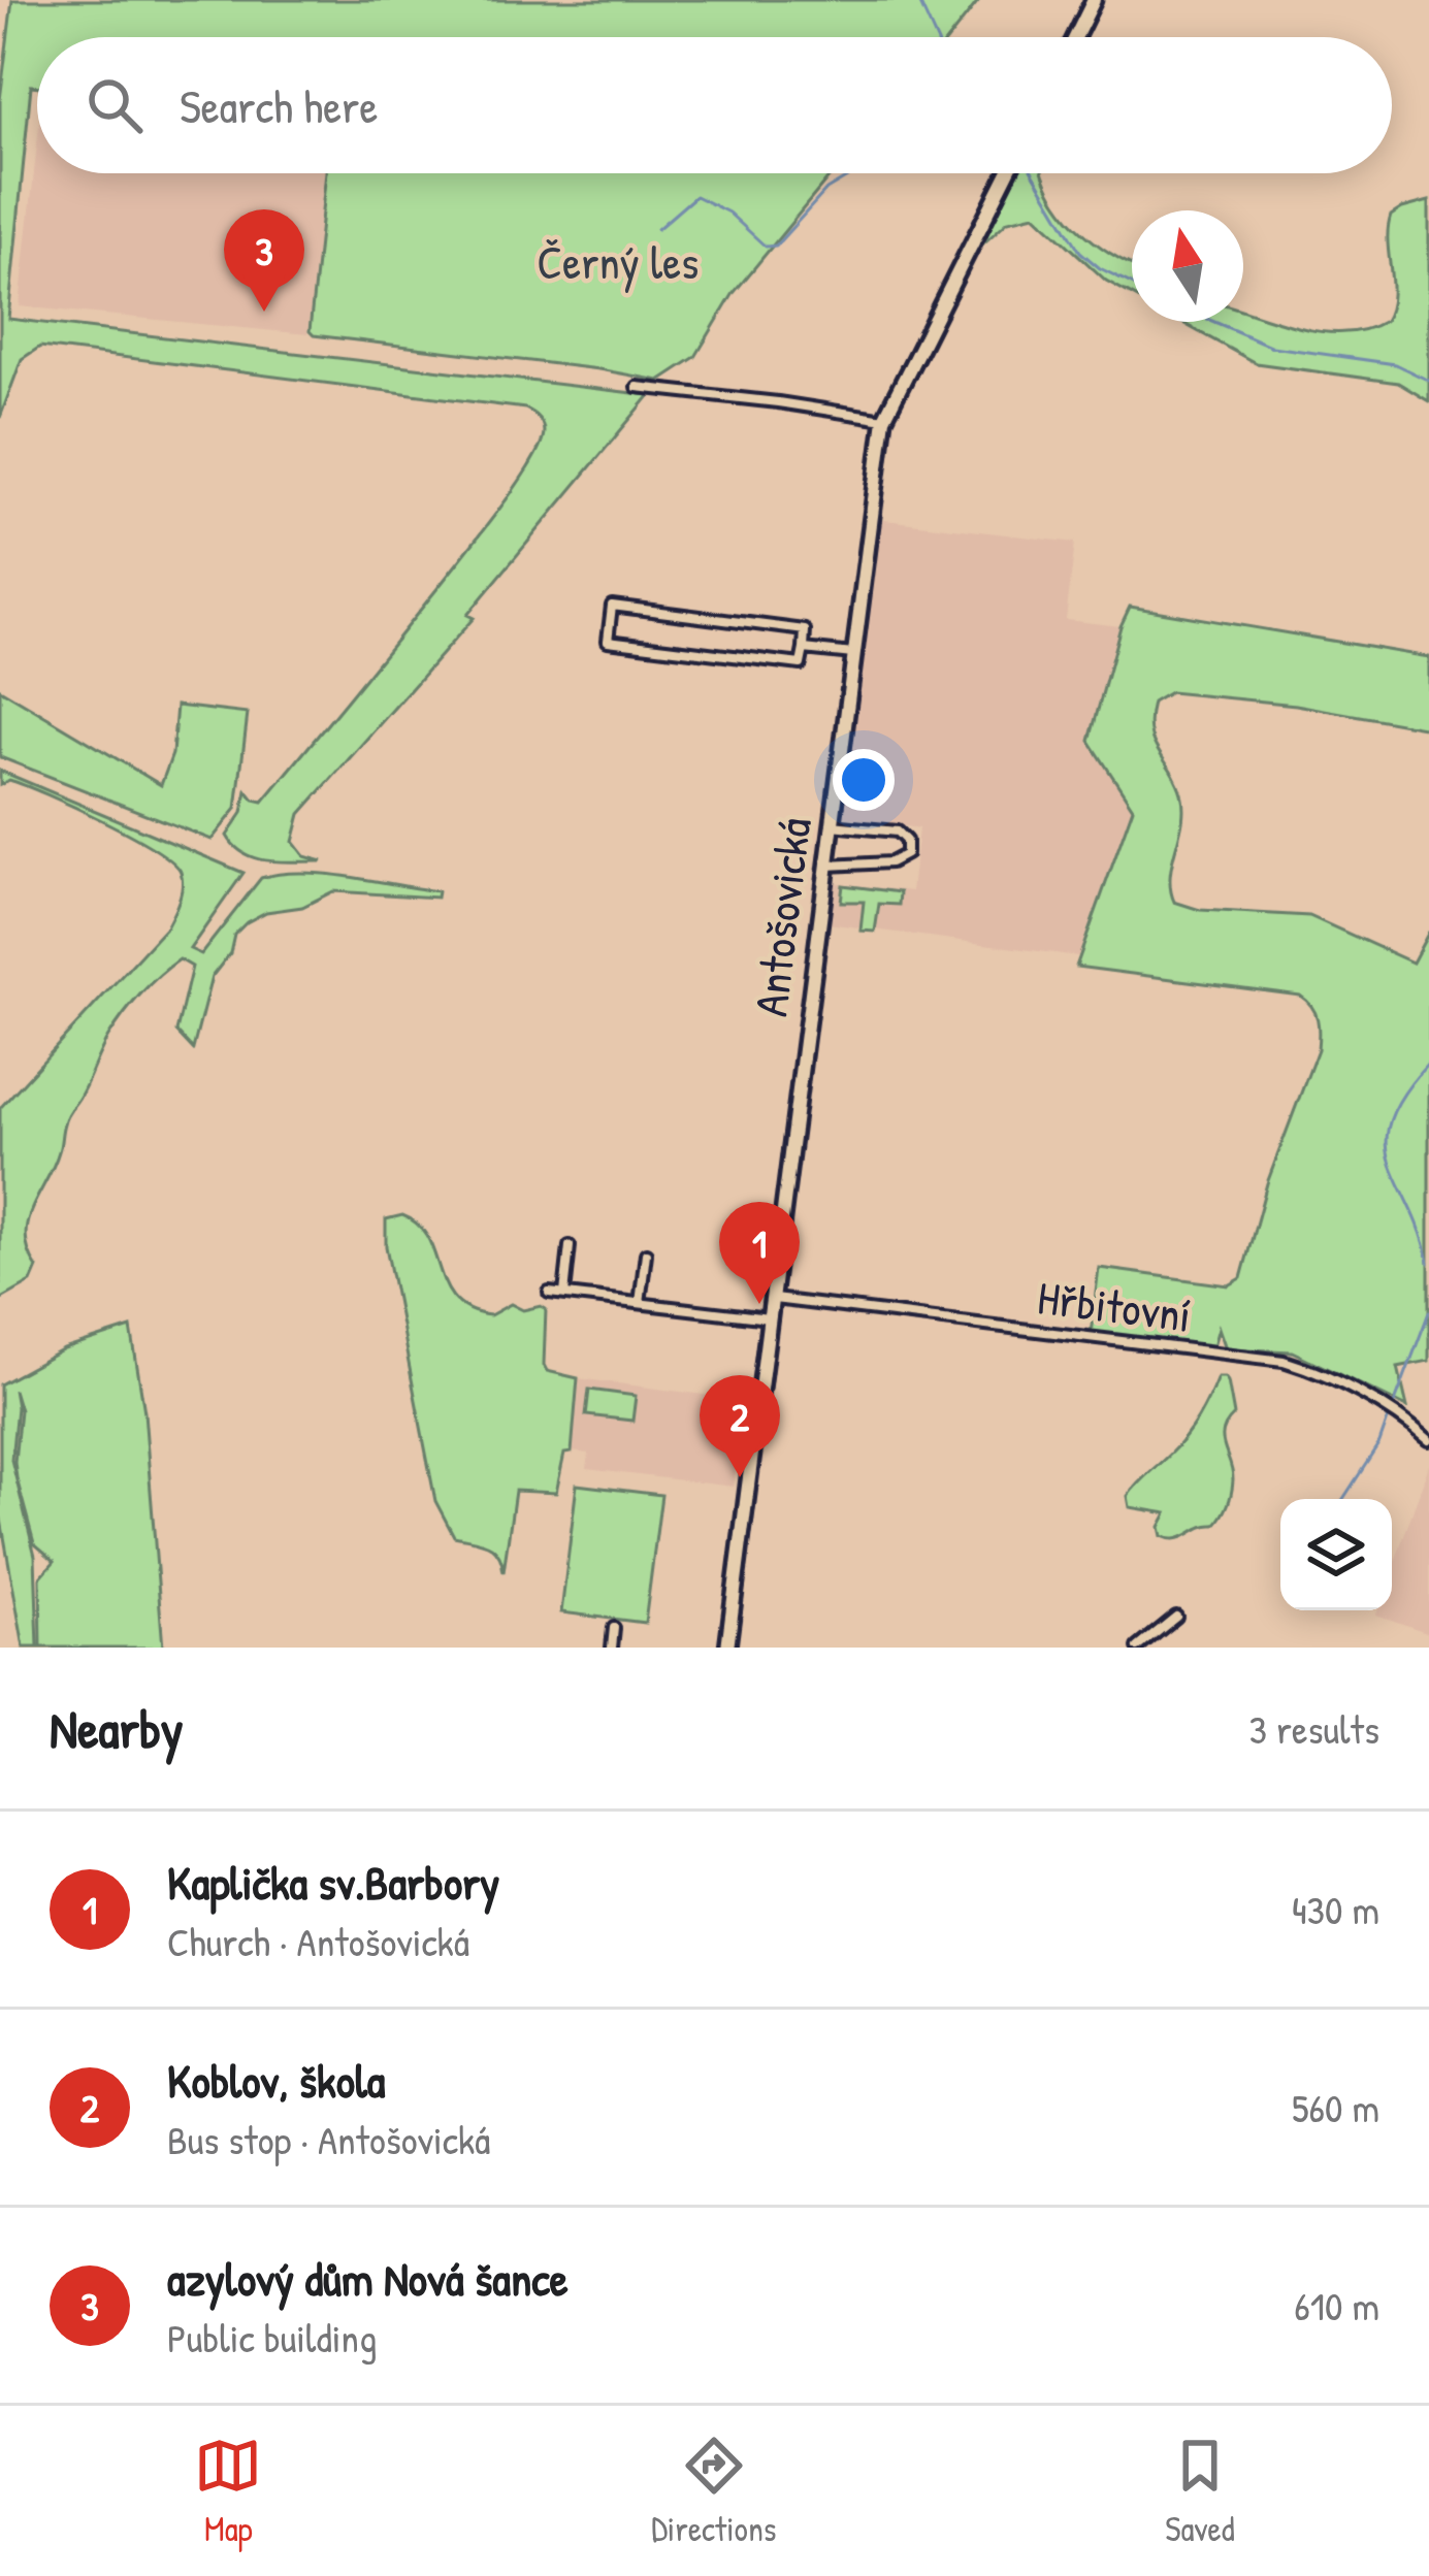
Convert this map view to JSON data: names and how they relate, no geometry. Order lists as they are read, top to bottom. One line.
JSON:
{"streets":{"street":["Antošovická","Hřbitovní"]},"crossings":[["Antošovická","Hřbitovní"]],"parks":["Černý les"],"north":"top","page":{"search":"Search here","pins":["3","1","2"],"heading":["Nearby","3 results"],"list":[{"mark":"1","name":"Kaplička sv.Barbory","note":"Church · Antošovická","value":"430 m"},{"mark":"2","name":"Koblov, škola","note":"Bus stop · Antošovická","value":"560 m"},{"mark":"3","name":"azylový dům Nová šance","note":"Public building","value":"610 m"}],"nav":["Map","Directions","Saved"]}}
